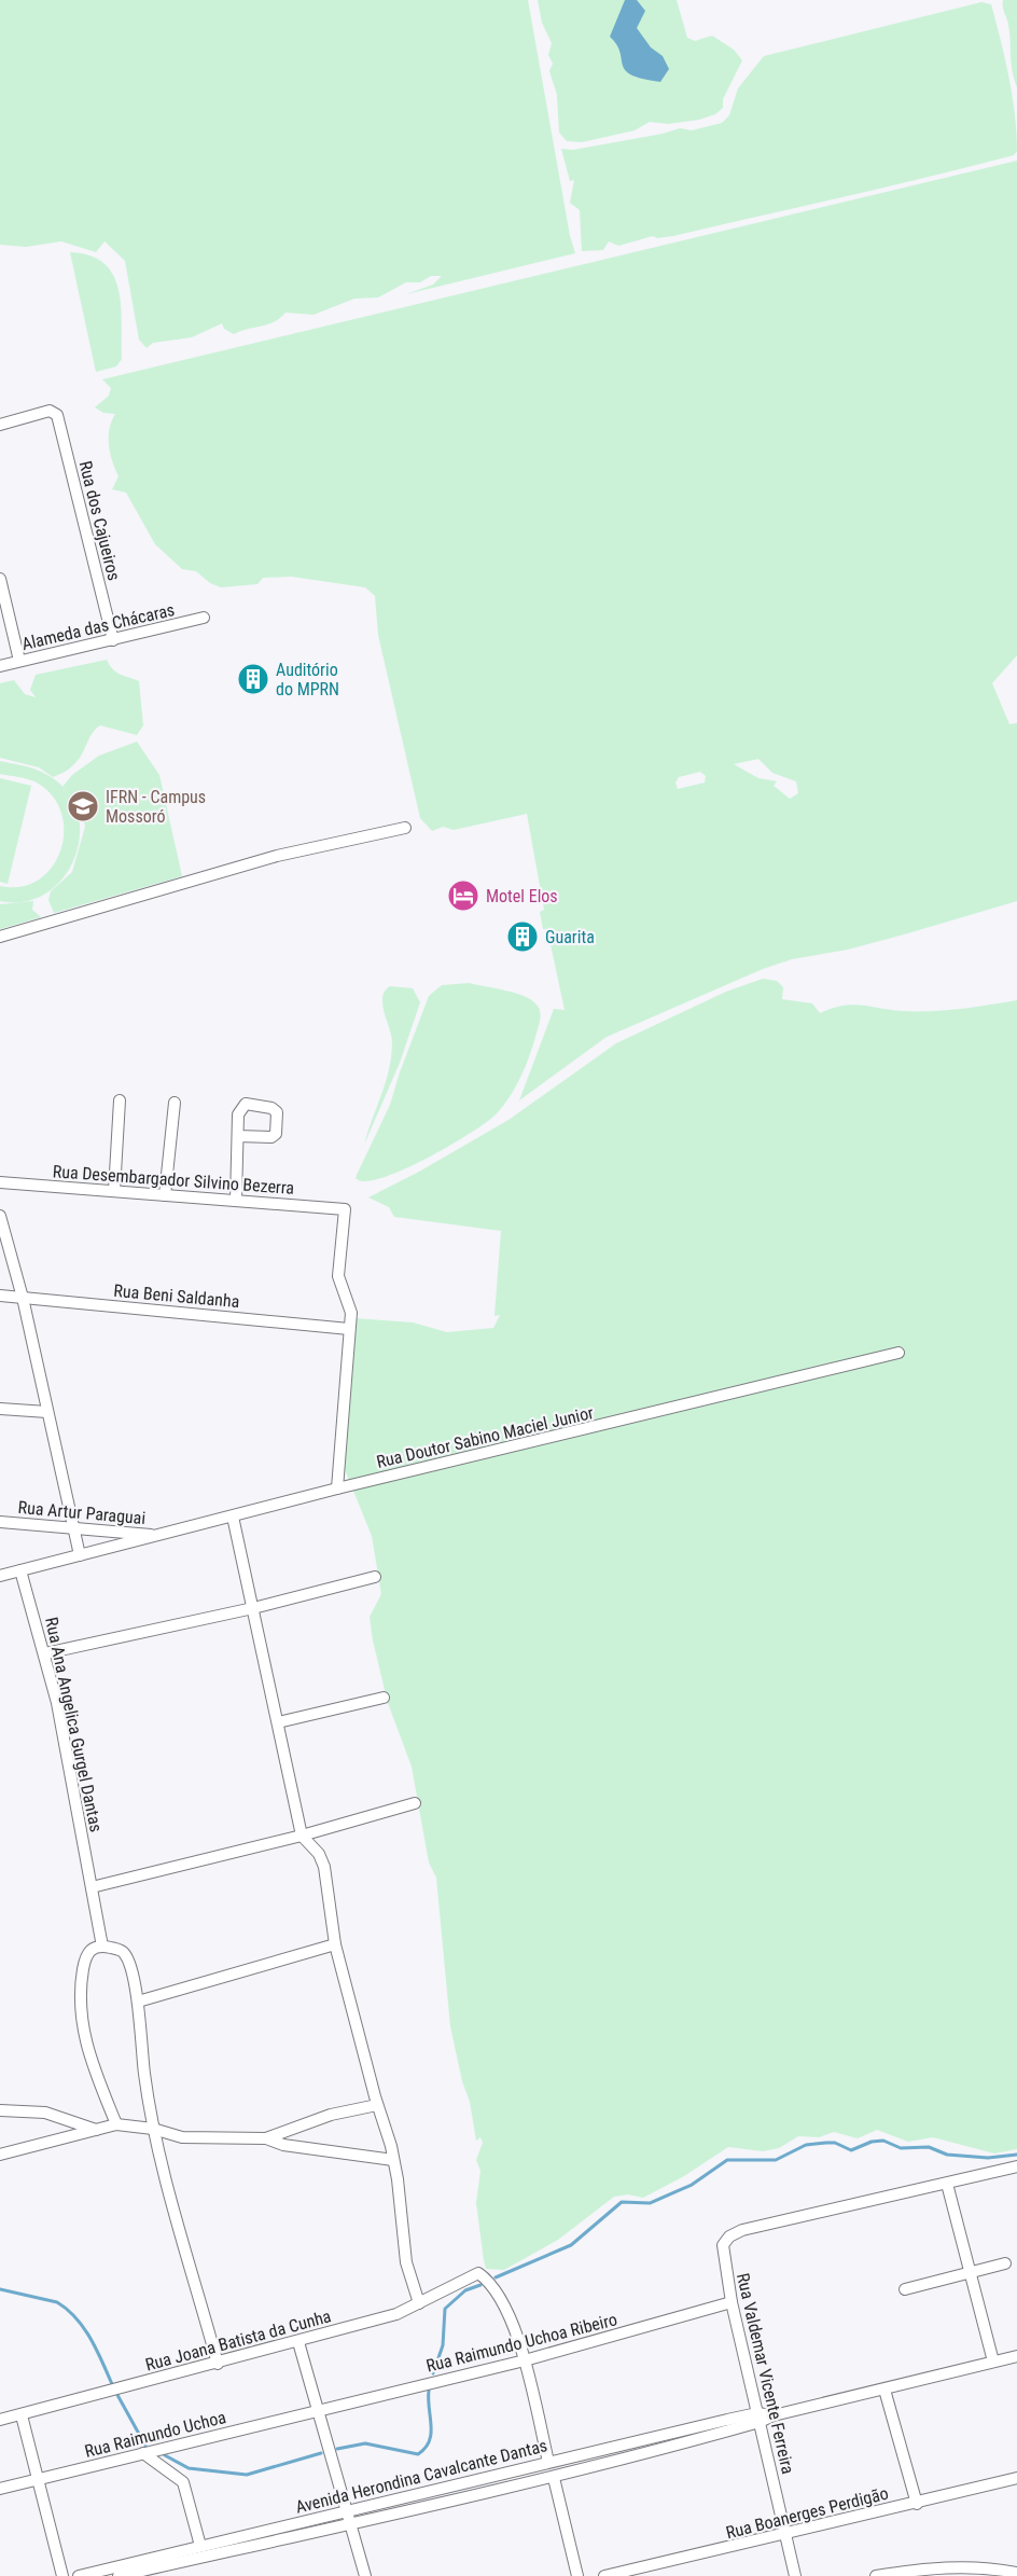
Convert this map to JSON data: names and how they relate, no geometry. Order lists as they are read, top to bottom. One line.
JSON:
{"streets":{"street":["Rua dos Cajueiros","Alameda das Chácaras","Rua Desembargador Silvino Bezerra","Rua Beni Saldanha","Rua Doutor Sabino Maciel Junior","Rua Artur Paraguai","Rua Ana Angelica Gurgel Dantas","Rua Joana Batista da Cunha","Rua Raimundo Uchoa Ribeiro","Rua Valdemar Vicente Ferreira","Rua Raimundo Uchoa","Avenida Herondina Cavalcante Dantas","Rua Boanerges Perdigão"]},"crossings":[["Rua dos Cajueiros","Alameda das Chácaras"],["Rua Desembargador Silvino Bezerra","Rua Beni Saldanha"],["Rua Doutor Sabino Maciel Junior","Rua Artur Paraguai"],["Rua Doutor Sabino Maciel Junior","Rua Ana Angelica Gurgel Dantas"],["Rua Joana Batista da Cunha","Rua Raimundo Uchoa Ribeiro"],["Rua Raimundo Uchoa Ribeiro","Rua Valdemar Vicente Ferreira"],["Rua Raimundo Uchoa Ribeiro","Rua Raimundo Uchoa"],["Rua Valdemar Vicente Ferreira","Avenida Herondina Cavalcante Dantas"],["Rua Valdemar Vicente Ferreira","Rua Boanerges Perdigão"]],"places":{"building":["Auditório do MPRN","Guarita"],"school or university":["IFRN - Campus Mossoró"],"hotel":["Motel Elos"]}}
